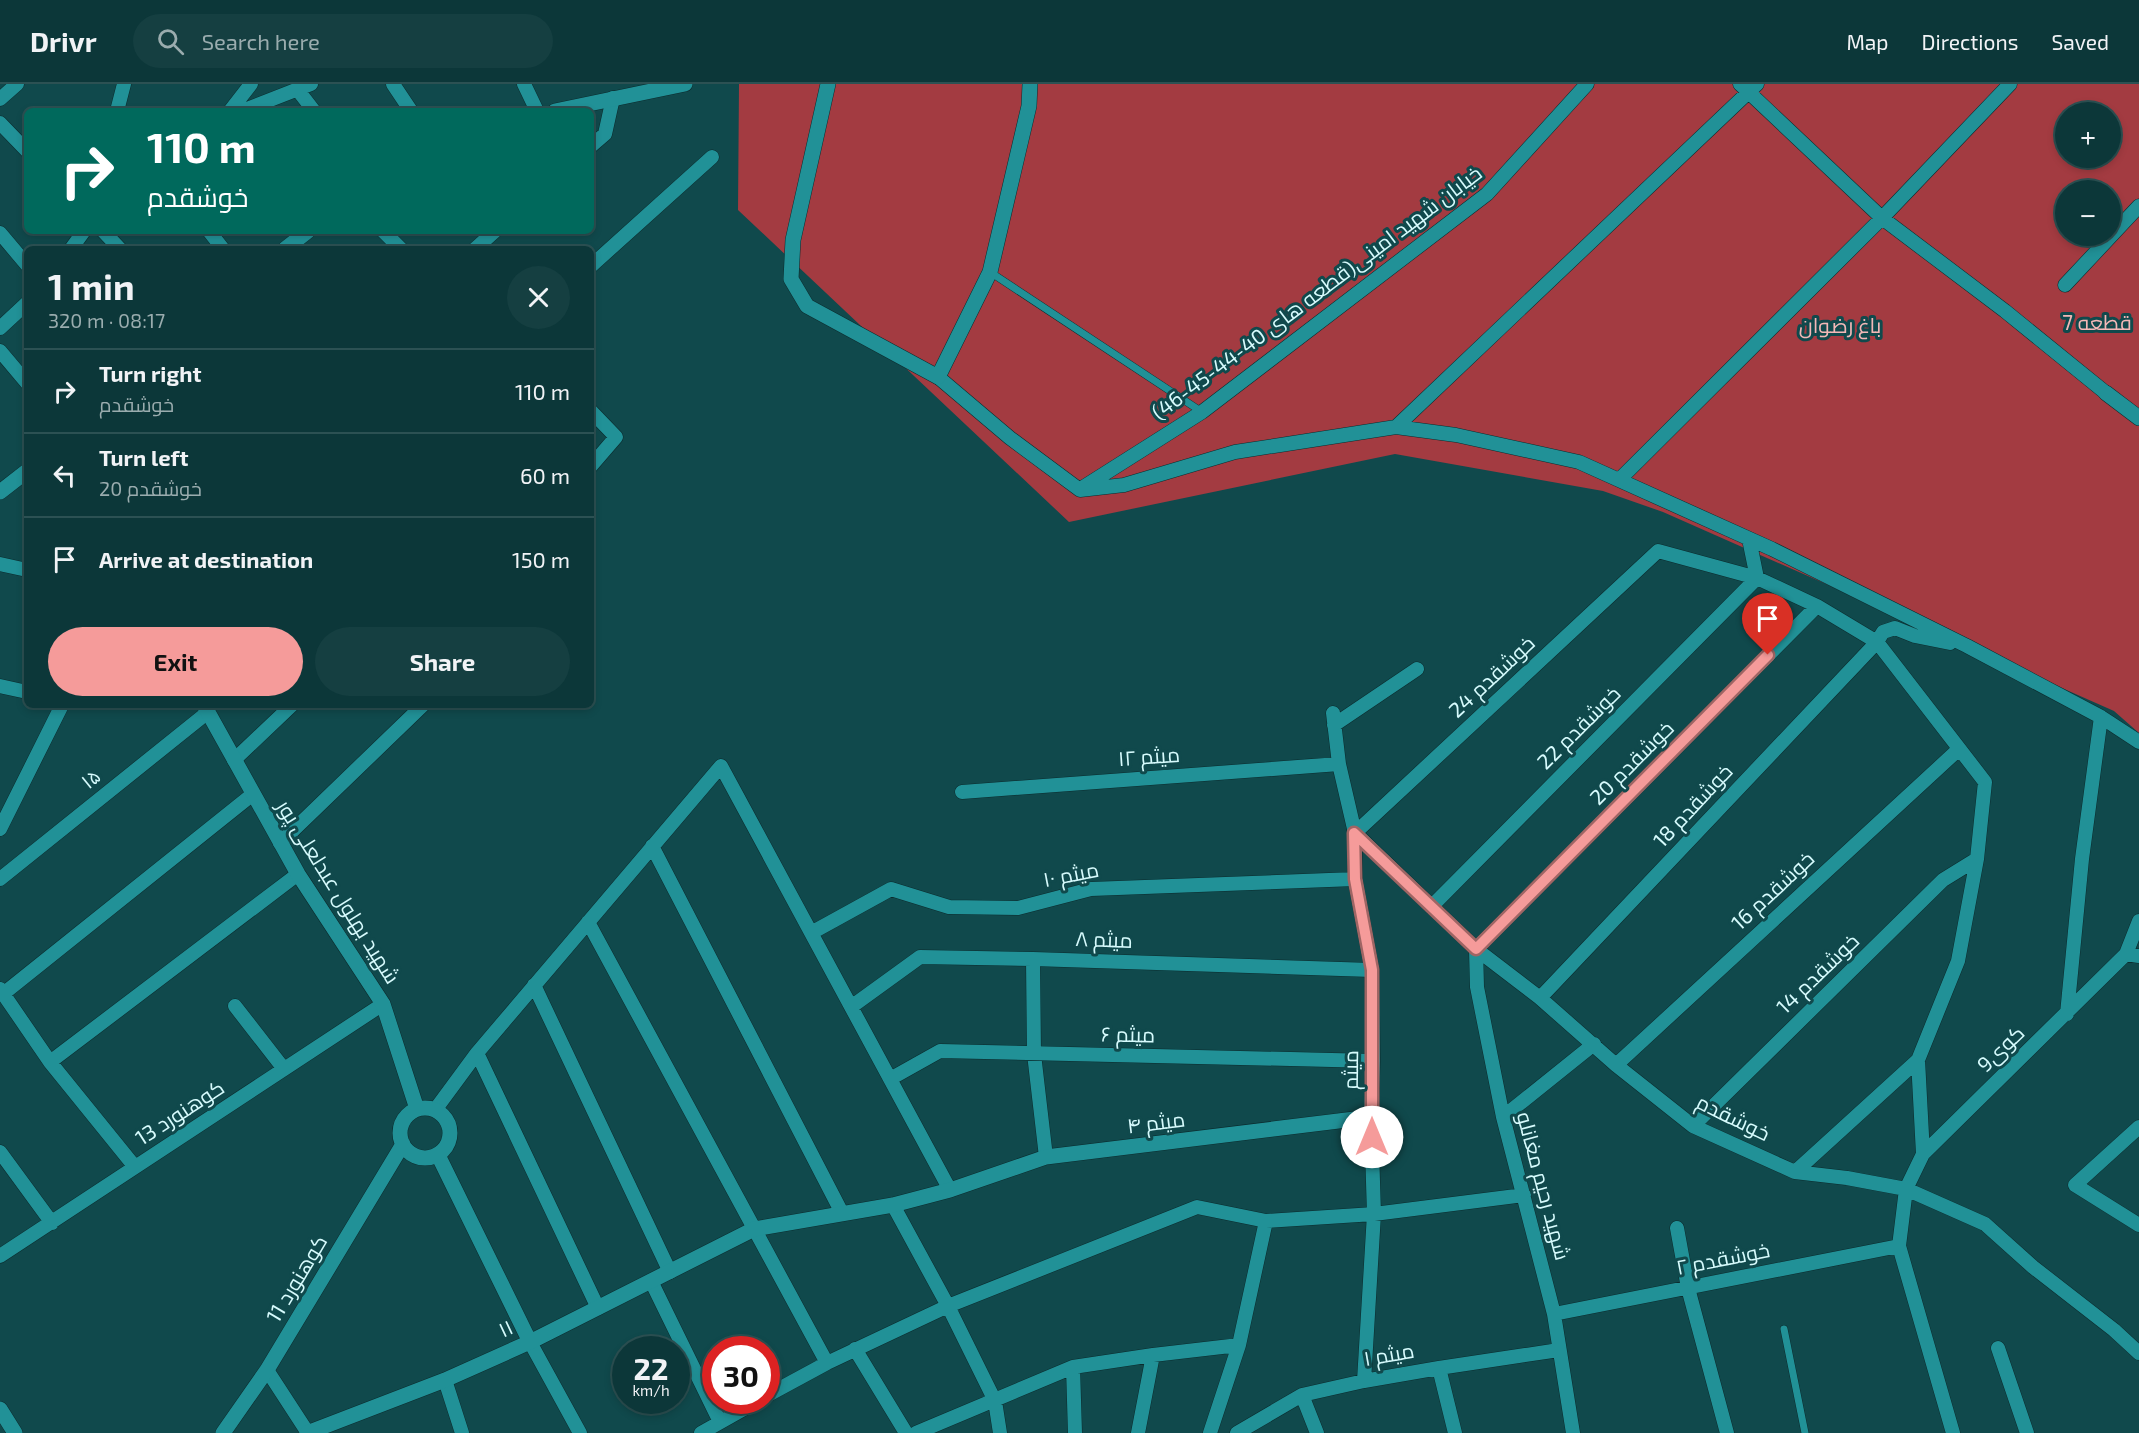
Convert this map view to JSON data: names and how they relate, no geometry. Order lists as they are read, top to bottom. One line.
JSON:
{"streets":{"street":["خیابان شهید امینی(قطعه های 40-44-45-46)","خوشقدم 24","خوشقدم 22","۱۲ میثم","خوشقدم 20","۱۵","خوشقدم 18","۱۰ میثم","خوشقدم 16","شهید بهلول عبدلعلی پور","۸ میثم","خوشقدم 14","۶ میثم","کوی9","میثم","کوهنورد 13","خوشقدم","۴ میثم","شهید رحیم مغانلو","۲ خوشقدم","کوهنورد 11","۱۱","۱ میثم"]},"crossings":[["خوشقدم 24","خوشقدم 22"],["خوشقدم 24","میثم"],["خوشقدم 24","خوشقدم"],["خوشقدم 22","خوشقدم"],["۱۲ میثم","میثم"],["خوشقدم 20","خوشقدم"],["خوشقدم 20","شهید رحیم مغانلو"],["۱۵","شهید بهلول عبدلعلی پور"],["خوشقدم 18","خوشقدم"],["۱۰ میثم","میثم"],["خوشقدم 16","خوشقدم"],["شهید بهلول عبدلعلی پور","کوهنورد 13"],["شهید بهلول عبدلعلی پور","کوهنورد 11"],["شهید بهلول عبدلعلی پور","۱۱"],["۸ میثم","میثم"],["خوشقدم 14","خوشقدم"],["۶ میثم","میثم"],["کوی9","خوشقدم"],["میثم","خوشقدم"],["میثم","۴ میثم"],["میثم","۱ میثم"],["خوشقدم","شهید رحیم مغانلو"],["۴ میثم","۱۱"],["شهید رحیم مغانلو","۲ خوشقدم"],["شهید رحیم مغانلو","۱ میثم"],["کوهنورد 11","۱۱"]],"parks":["قطعه 7","باغ رضوان"],"page":{"header":"Drivr","search":"Search here","nav":["Map","Directions","Saved"],"map_buttons":["+","−"],"turn":["110 m","خوشقدم"],"heading":["1 min","320 m · 08:17"],"list":[{"name":"Turn right","note":"خوشقدم","value":"110 m"},{"name":"Turn left","note":"خوشقدم 20","value":"60 m"},{"name":"Arrive at destination","value":"150 m"}],"buttons":["Exit","Share"],"speed":"22 km/h","limit":"30"}}
